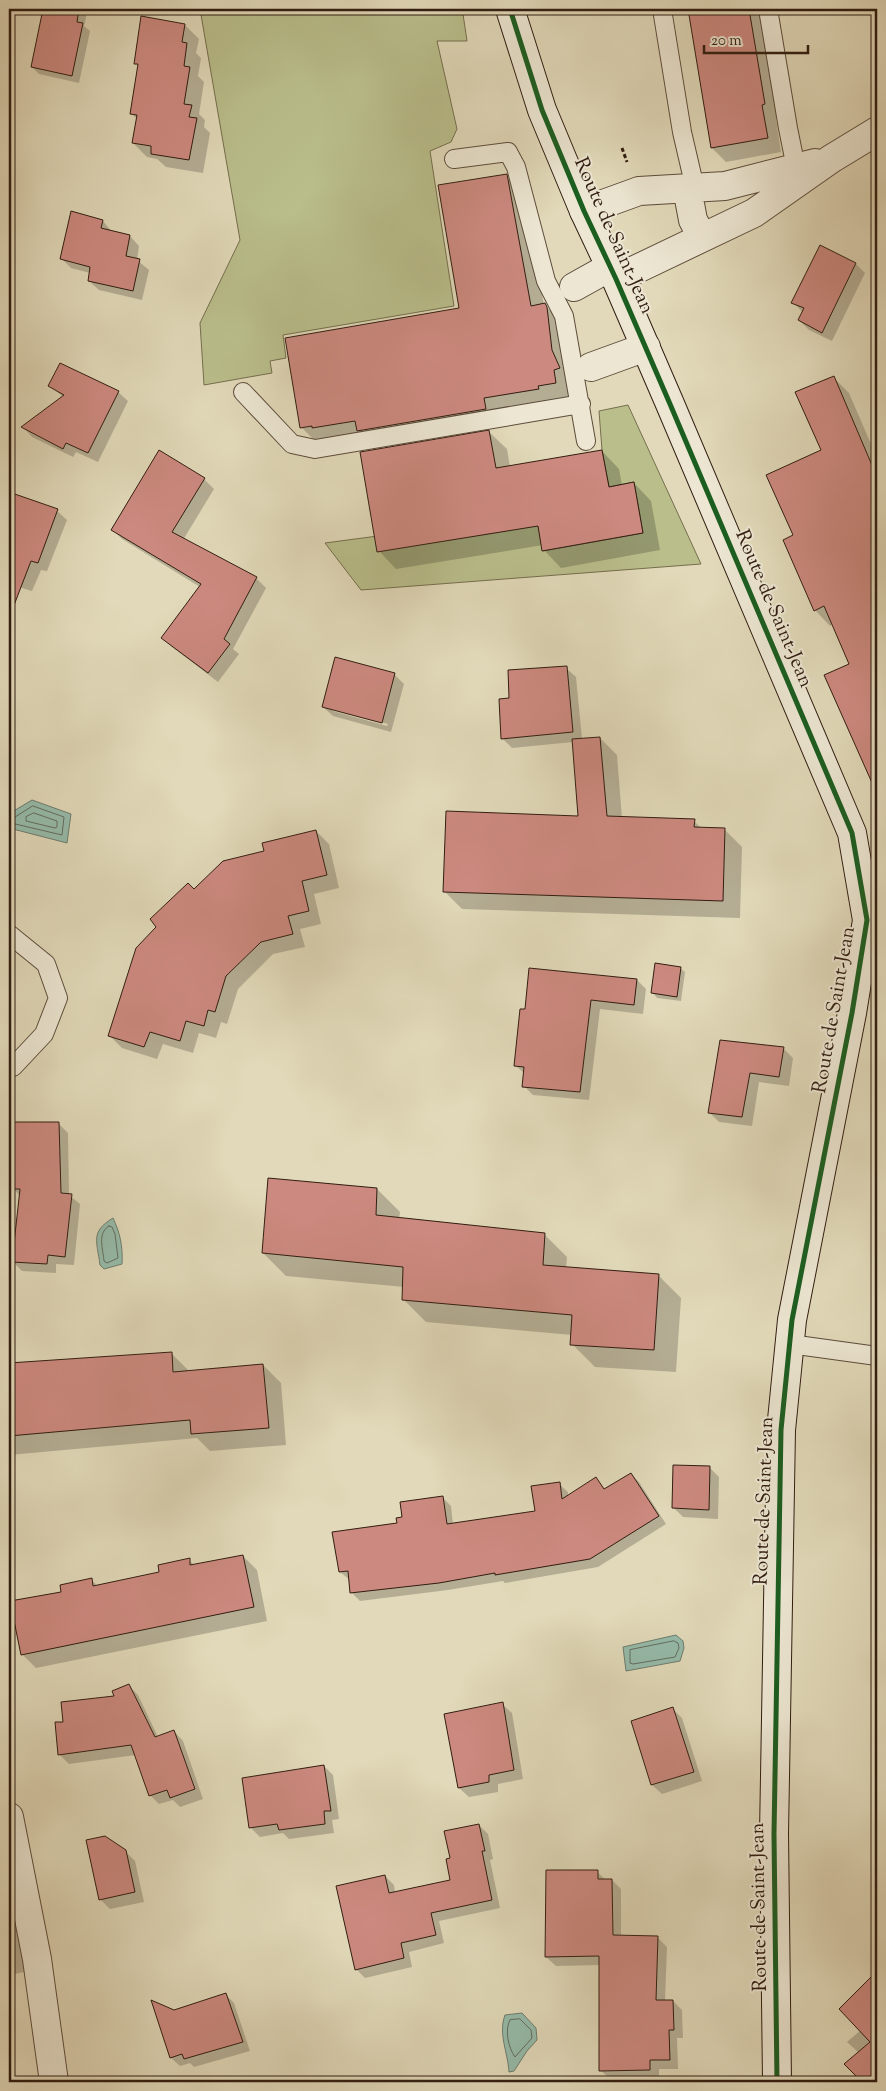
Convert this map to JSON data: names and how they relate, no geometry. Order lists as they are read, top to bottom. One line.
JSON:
{"streets":{"street":["Route de Saint-Jean"]},"scale_bar":"20 m"}
